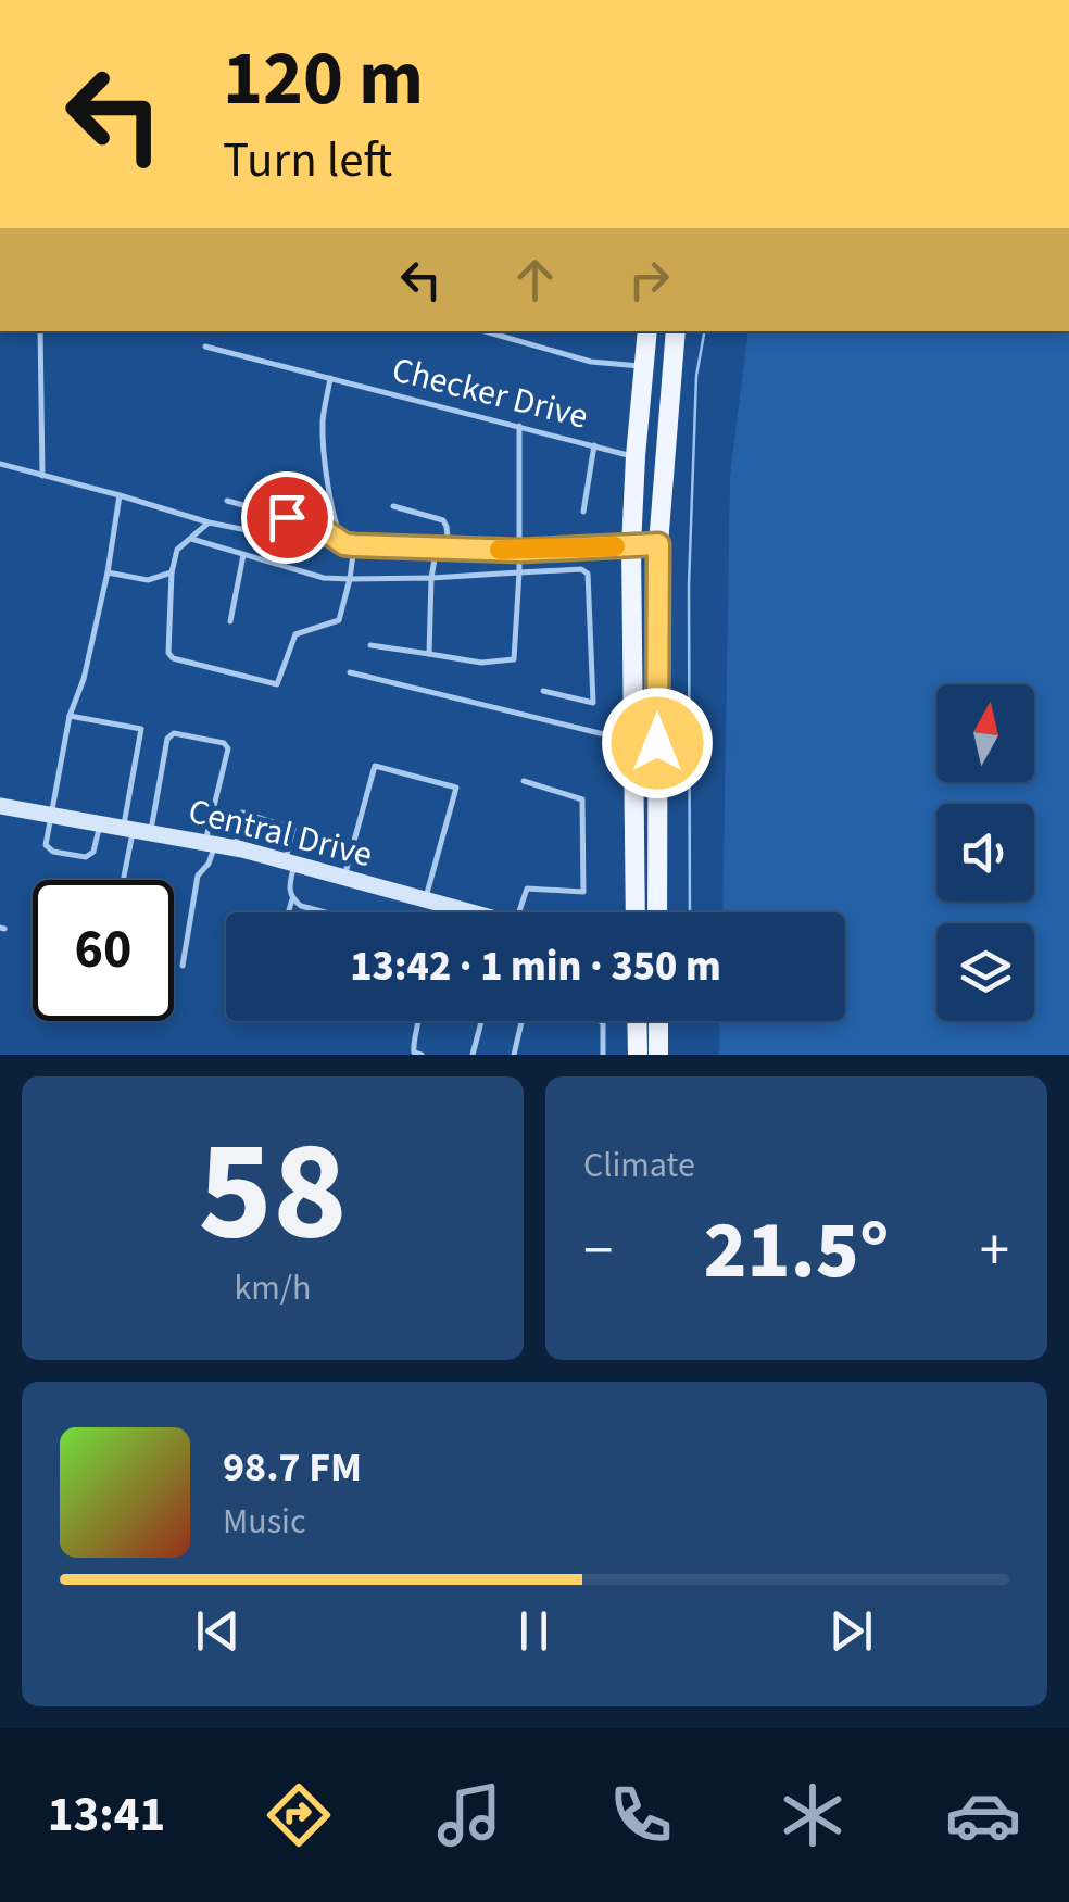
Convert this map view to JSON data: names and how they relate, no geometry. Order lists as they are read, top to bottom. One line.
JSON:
{"streets":{"street":["Central Drive"],"lane":["Checker Drive"]},"north":"top","page":{"turn":["120 m","Turn left"],"limit":"60","trip":"13:42 · 1 min · 350 m","tile":[["58","km/h"],"Climate"],"heat":["−","21.5°","+"],"song":["98.7 FM","Music"],"tabs":"13:41"}}
